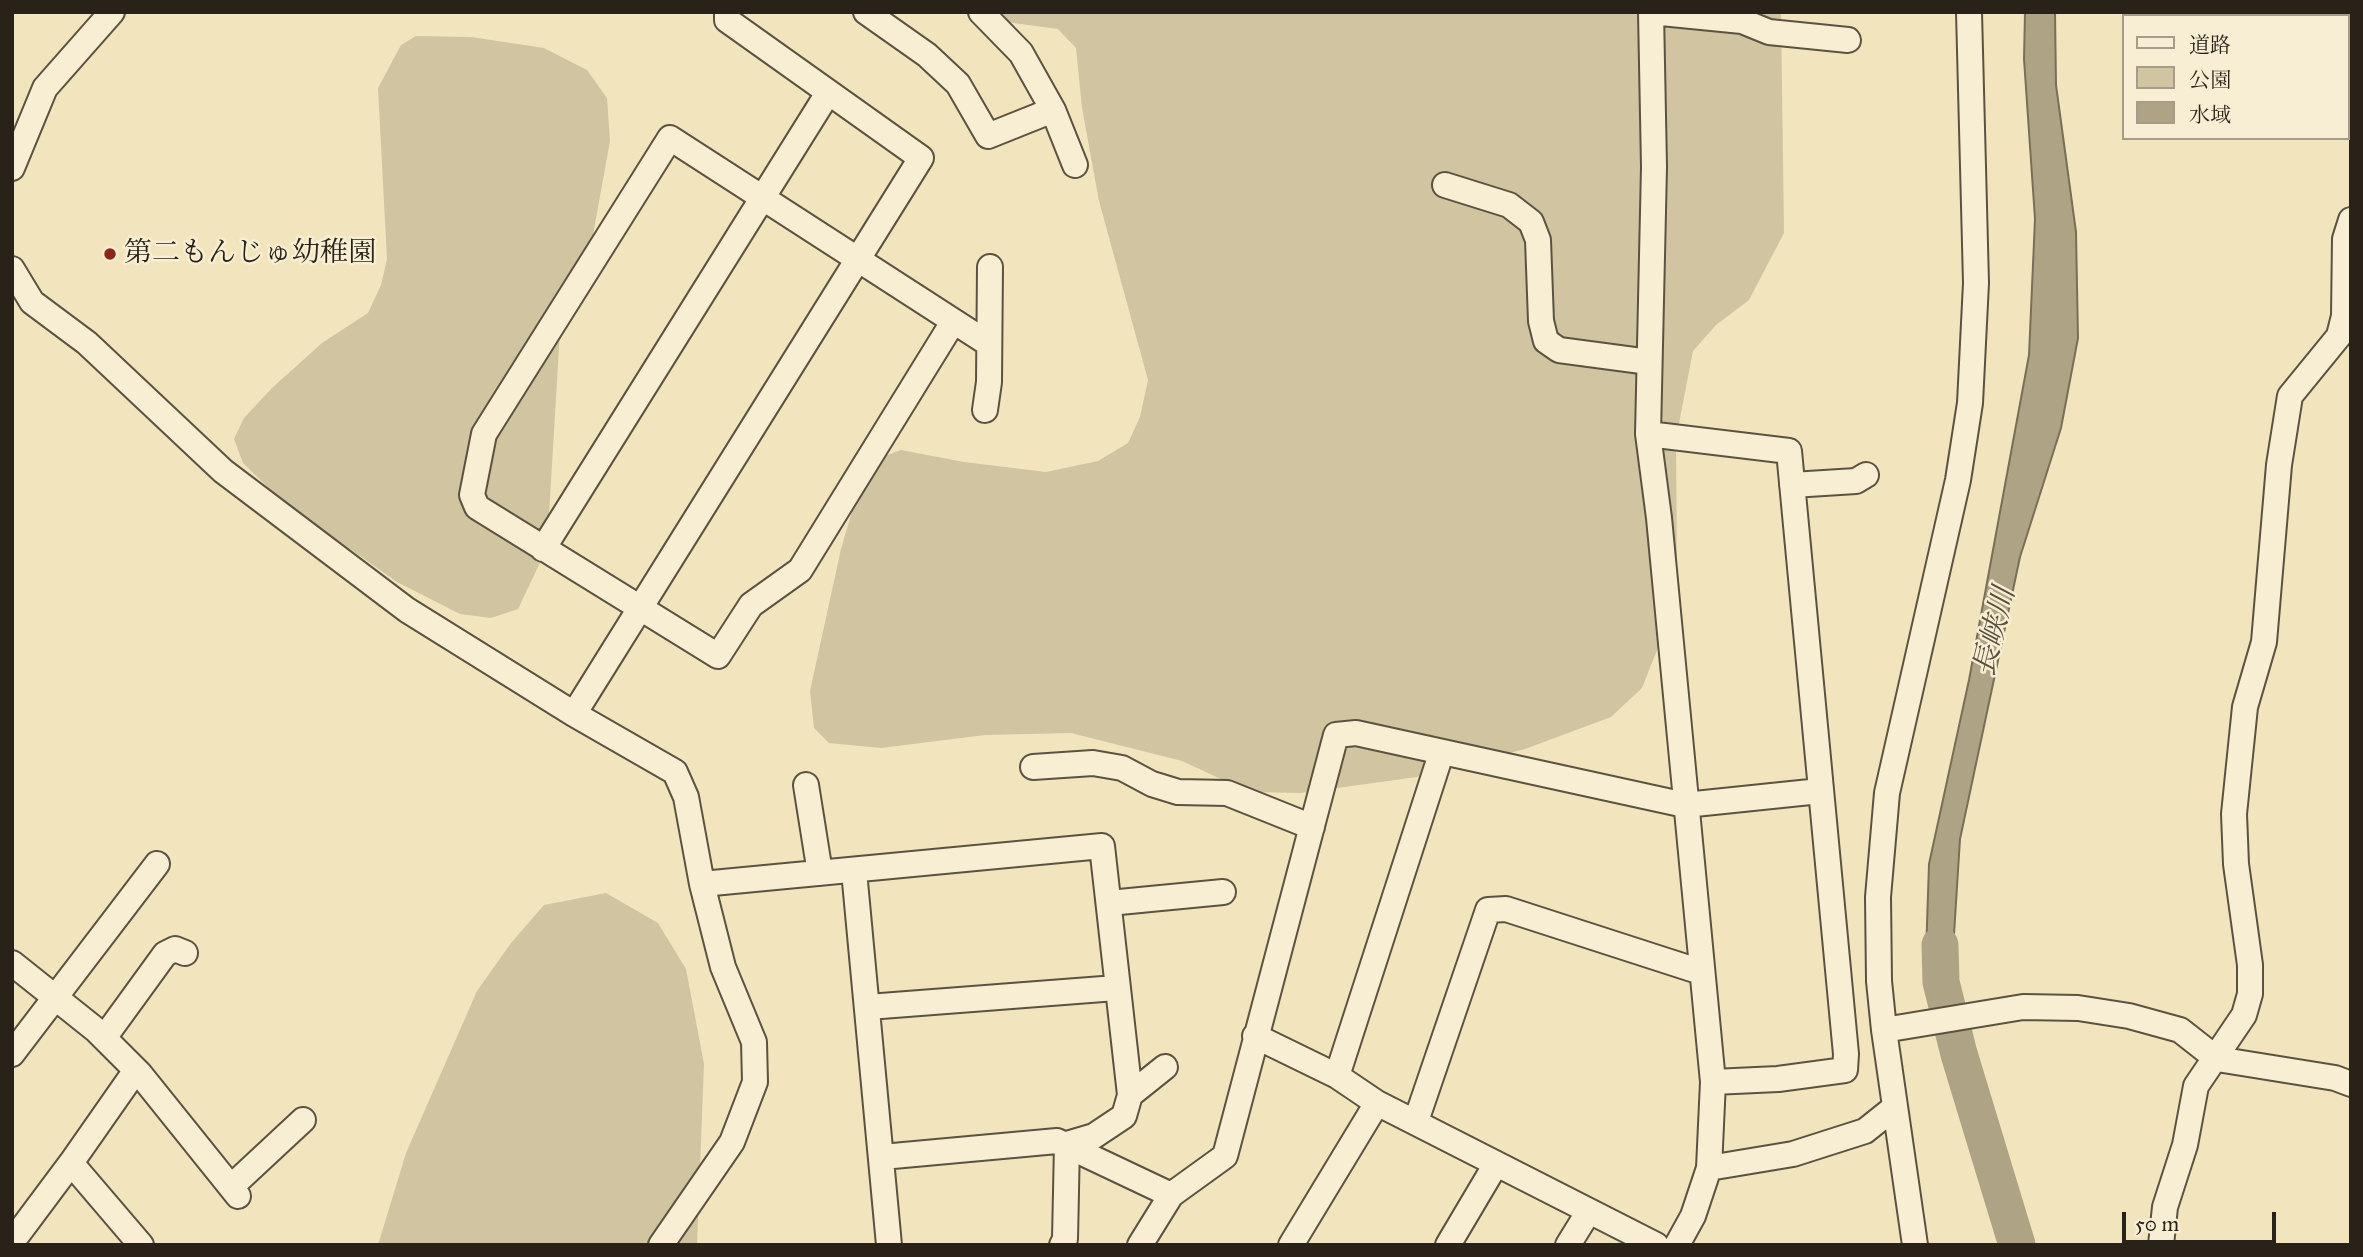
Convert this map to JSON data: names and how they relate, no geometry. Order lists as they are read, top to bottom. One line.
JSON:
{"water":["長峡川"],"places":["第二もんじゅ幼稚園"],"legend":["道路","公園","水域"],"scale_bar":"50 m"}
